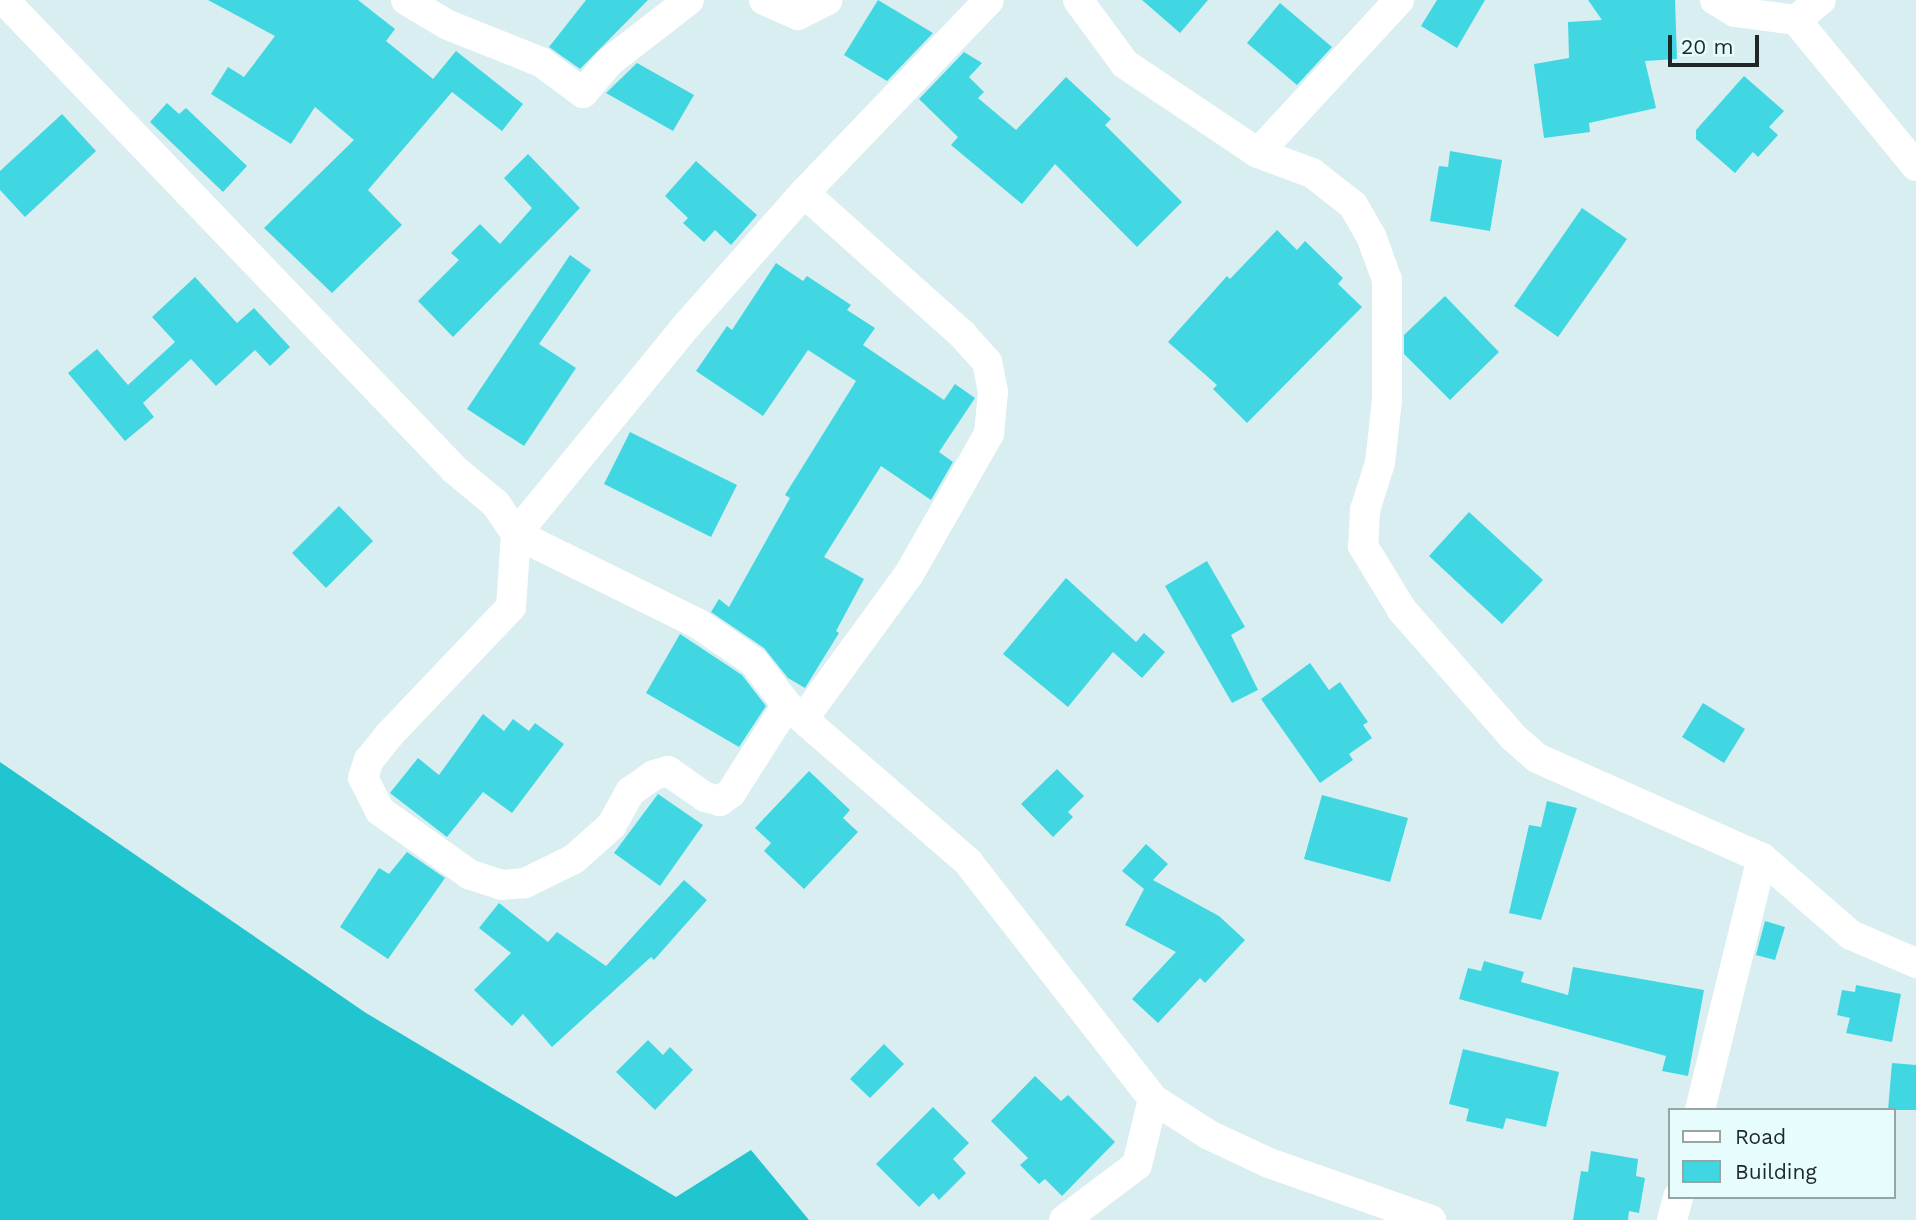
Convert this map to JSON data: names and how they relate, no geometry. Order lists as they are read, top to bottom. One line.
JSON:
{"legend":["Road","Building"],"scale_bar":"20 m"}
